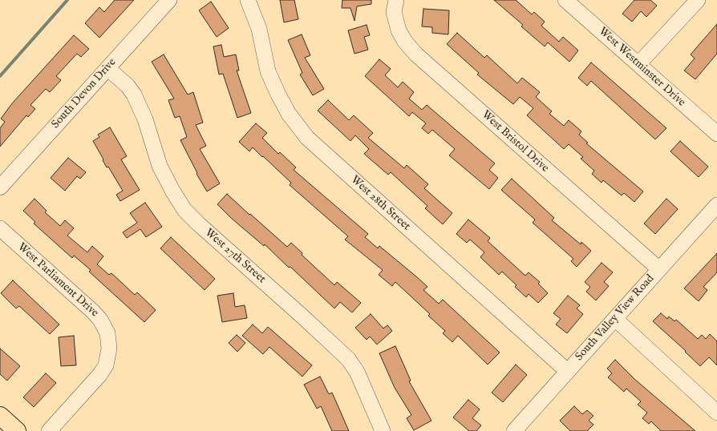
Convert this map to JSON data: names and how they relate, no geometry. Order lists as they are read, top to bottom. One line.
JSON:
{"streets":{"street":["West Westminster Drive","South Devon Drive","West Bristol Drive","West 28th Street","West 27th Street","West Parliament Drive","South Valley View Road"]},"crossings":[["South Devon Drive","West 27th Street"],["West Bristol Drive","South Valley View Road"],["West 28th Street","South Valley View Road"]]}
